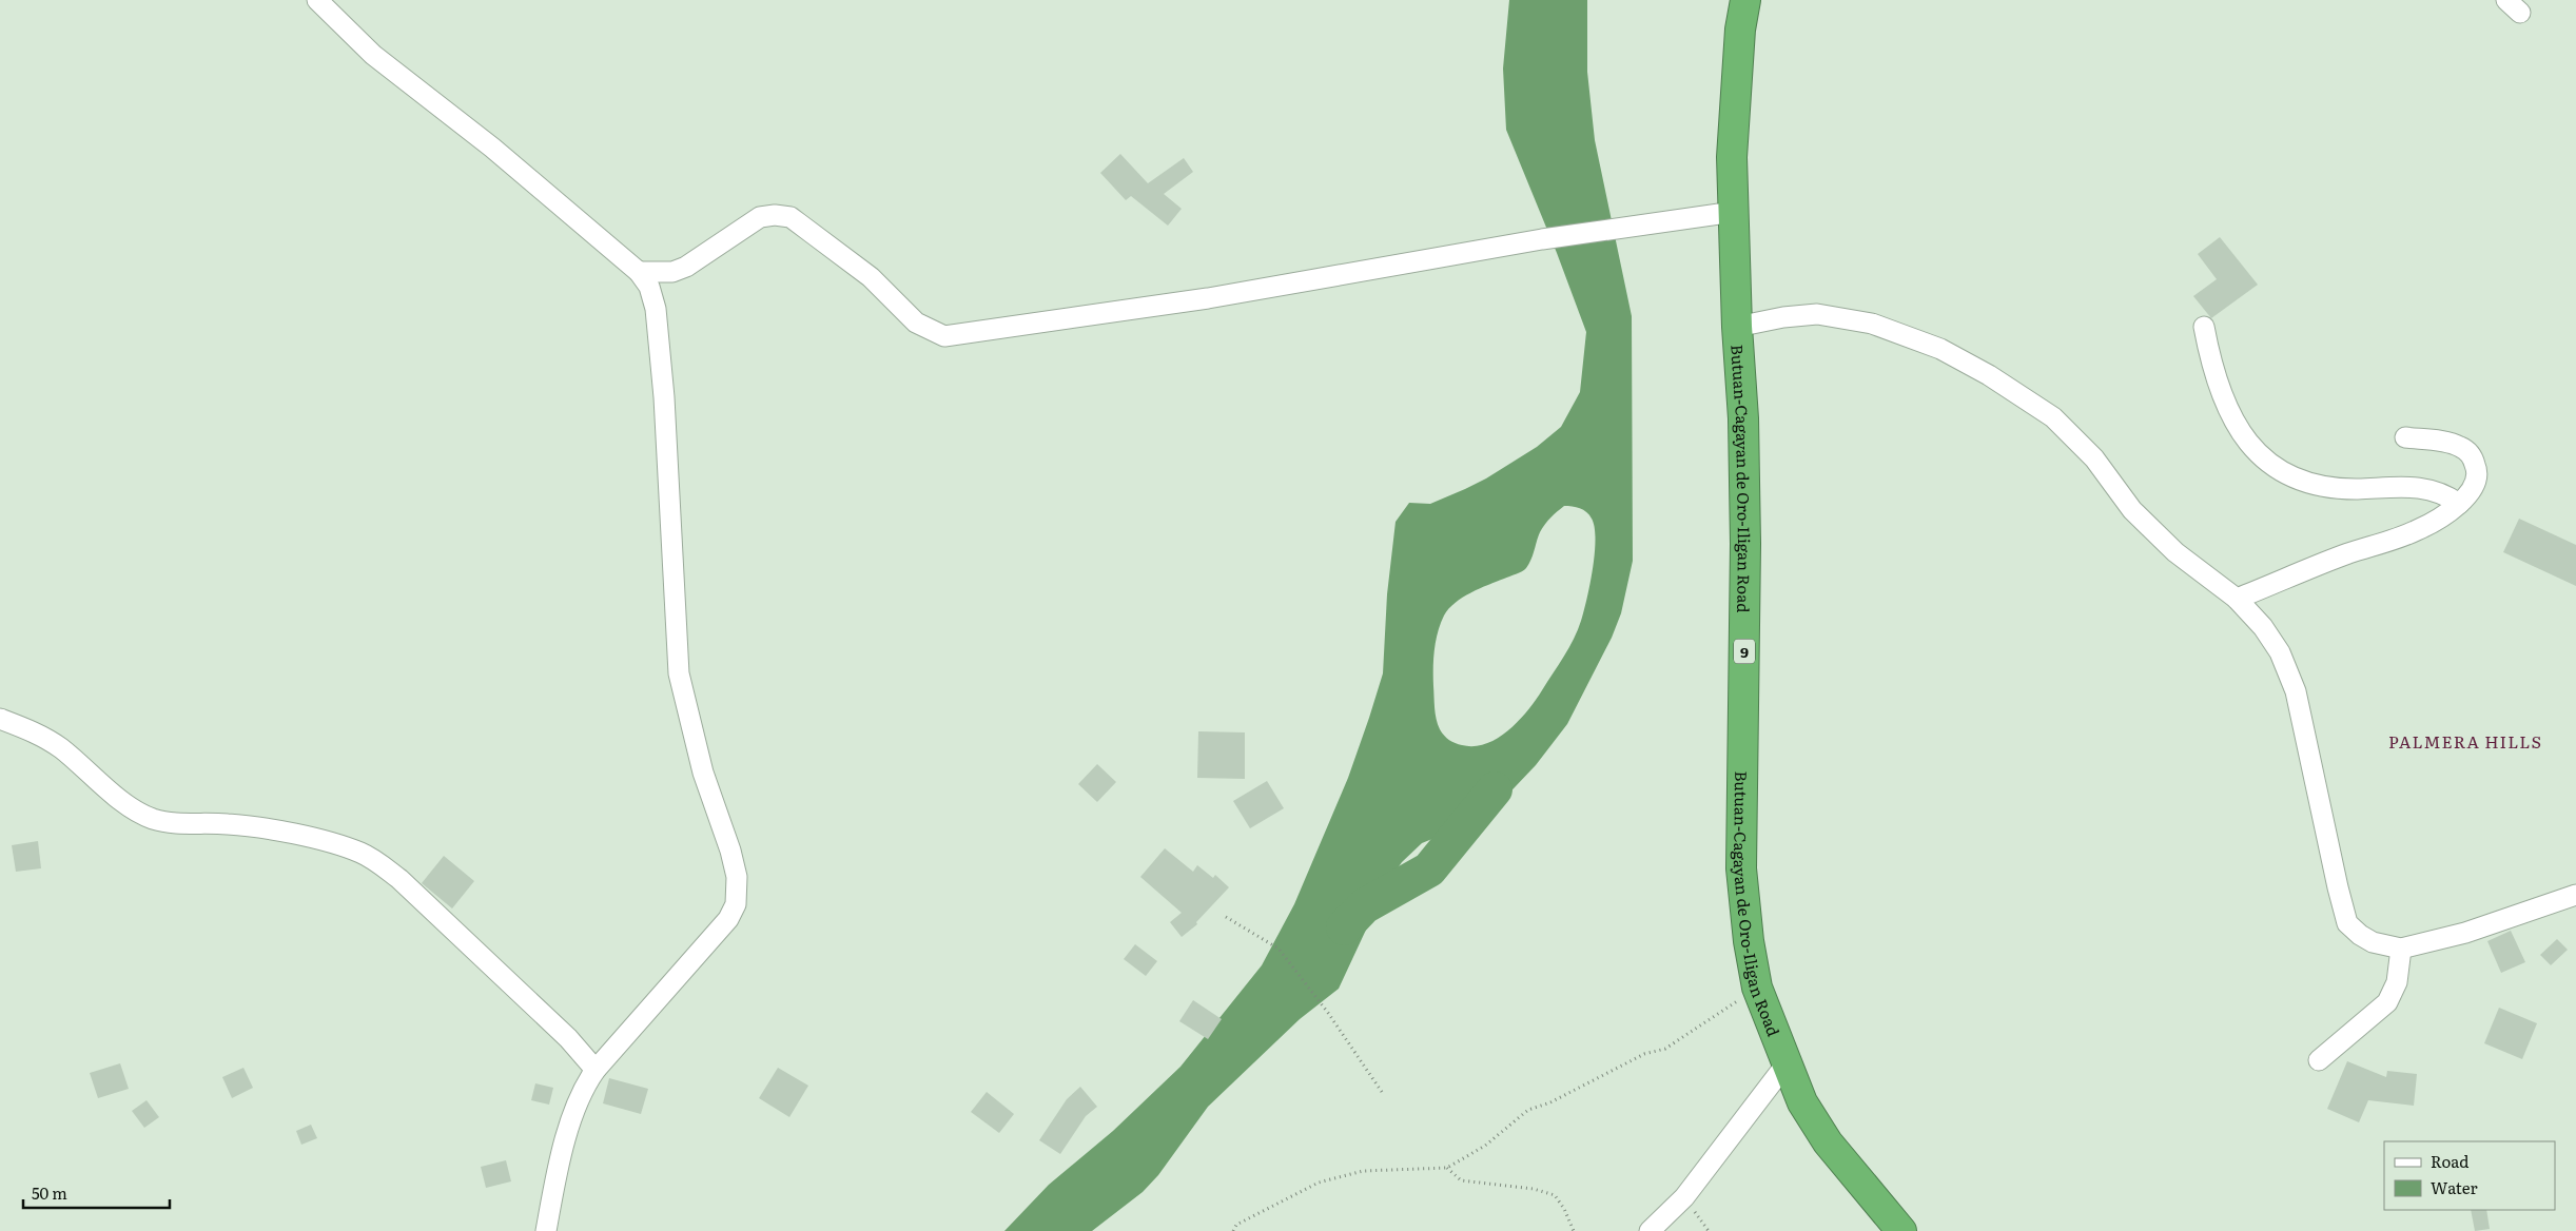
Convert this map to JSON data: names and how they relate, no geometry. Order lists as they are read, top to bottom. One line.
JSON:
{"streets":{"highway":["Butuan-Cagayan de Oro-Iligan Road","9"]},"districts":["PALMERA HILLS"],"legend":["Road","Water"],"scale_bar":"50 m"}
